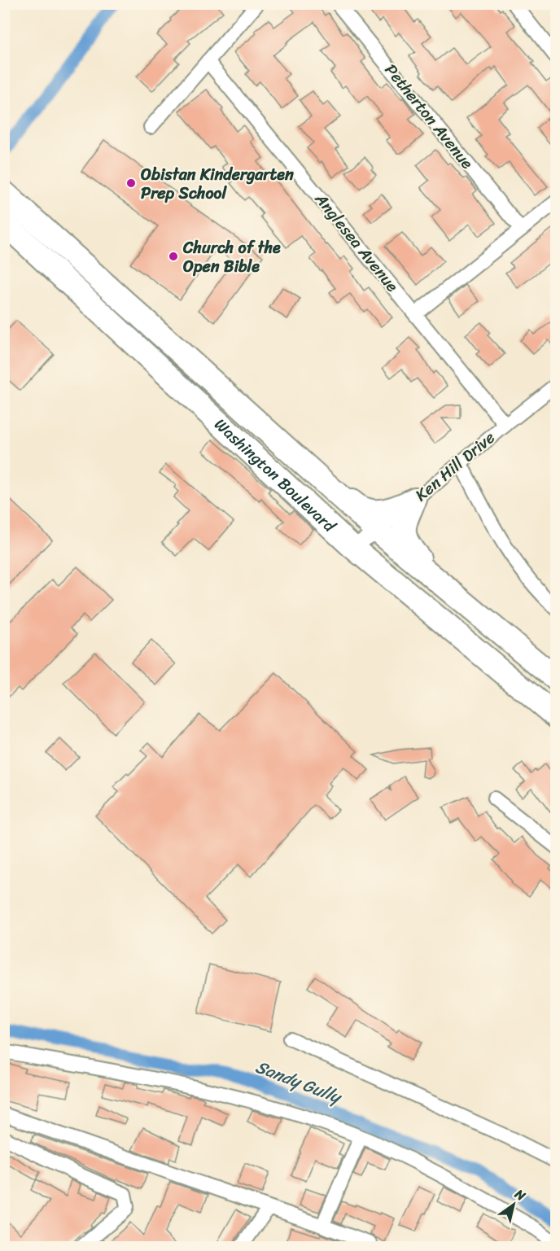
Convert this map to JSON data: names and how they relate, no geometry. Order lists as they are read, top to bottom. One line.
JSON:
{"streets":{"highway":["Washington Boulevard"],"street":["Petherton Avenue","Anglesea Avenue","Ken Hill Drive"]},"crossings":[["Anglesea Avenue","Ken Hill Drive"],["Ken Hill Drive","Washington Boulevard"]],"water":["Sandy Gully"],"places":["Obistan Kindergarten Prep School","Church of the Open Bible"],"north":"top right"}
